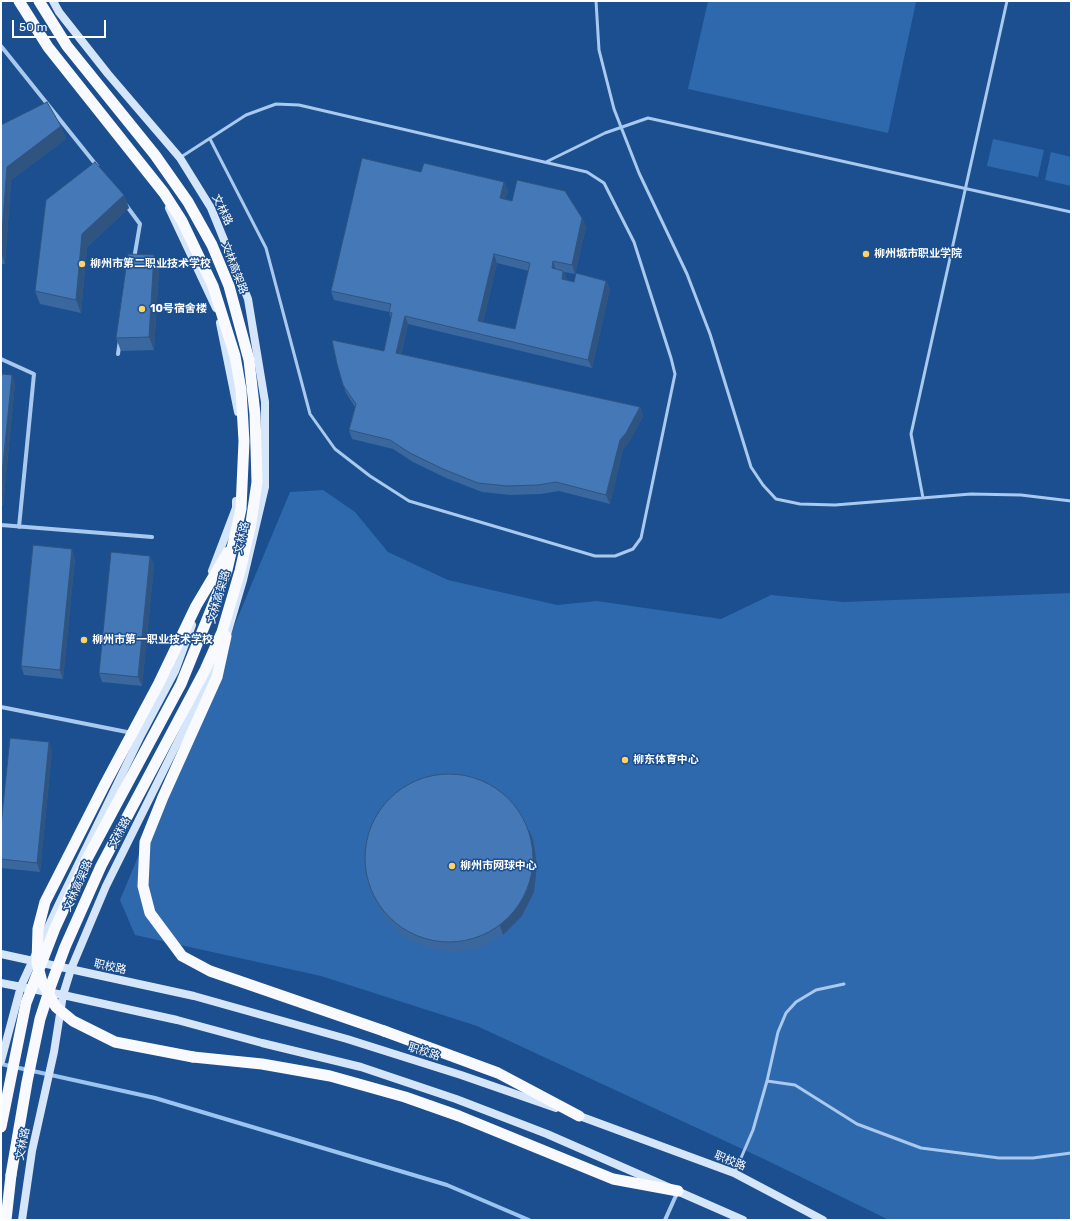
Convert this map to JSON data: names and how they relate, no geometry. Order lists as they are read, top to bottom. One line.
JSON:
{"streets":{"highway":["文林高架路"],"main road":["文林路","职校路"]},"crossings":[["文林路","职校路"]],"places":["柳州城市职业学院","柳州市第二职业技术学校","10号宿舍楼","柳州市第一职业技术学校","柳东体育中心","柳州市网球中心"],"scale_bar":"50 m"}
